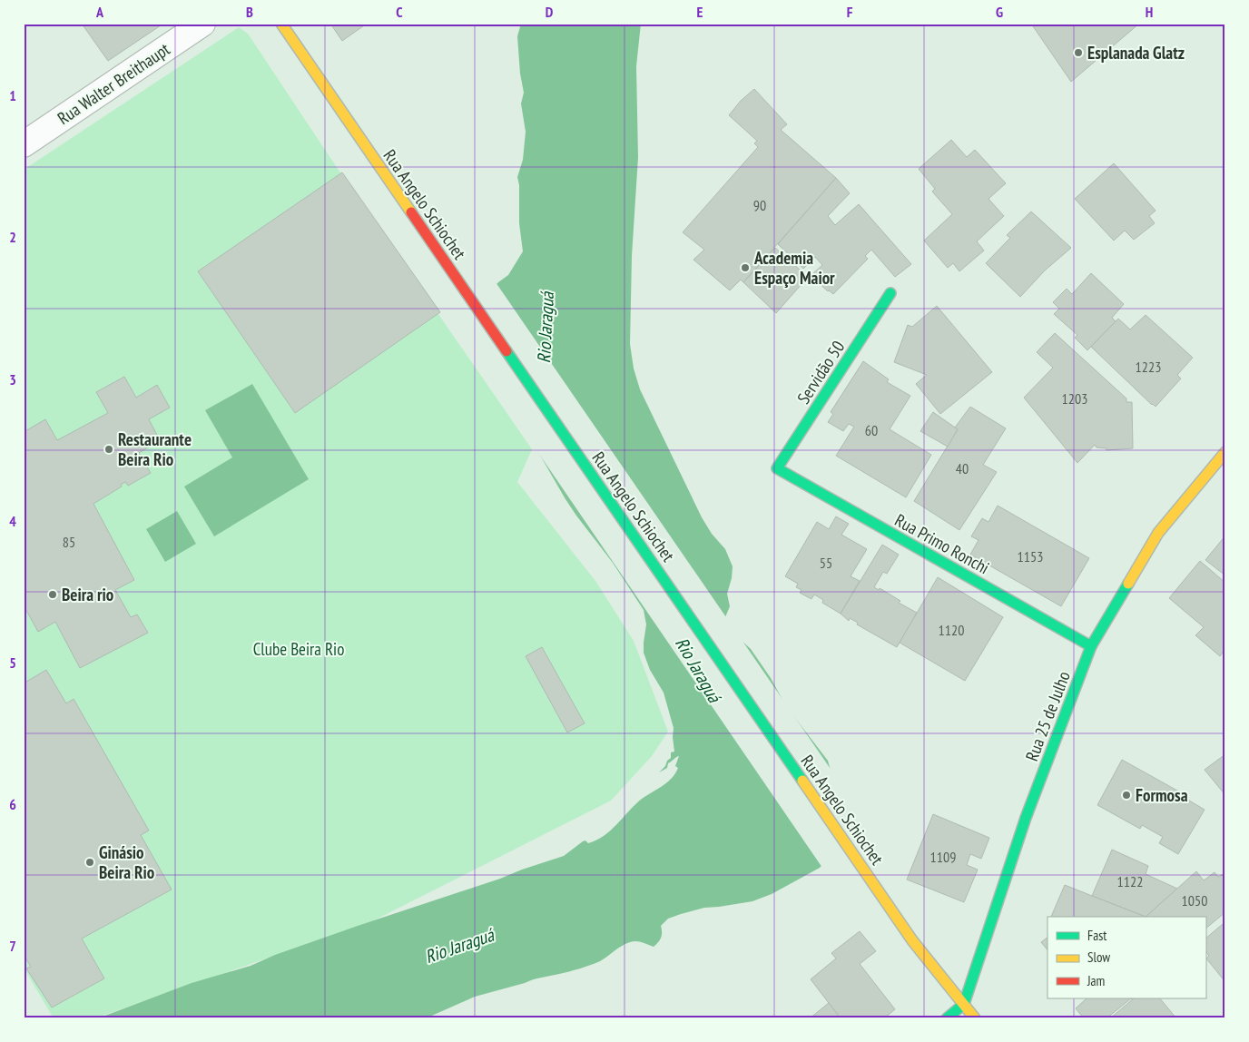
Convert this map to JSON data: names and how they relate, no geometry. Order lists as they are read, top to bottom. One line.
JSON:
{"streets":{"main road":["Rua Angelo Schiochet","Servidão 50","Rua Primo Ronchi","Rua 25 de Julho"],"street":["Rua Walter Breithaupt"]},"crossings":[["Rua Angelo Schiochet","Rua 25 de Julho"],["Servidão 50","Rua Primo Ronchi"],["Rua Primo Ronchi","Rua 25 de Julho"]],"water":["Rio Jaraguá"],"parks":["Clube Beira Rio"],"places":["Esplanada Glatz","Academia Espaço Maior","Restaurante Beira Rio","Beira rio","Formosa","Ginásio Beira Rio"],"house_numbers":["90","1223","1203","60","40","85","1153","55","1120","1109","1122","1050"],"legend":["Fast","Slow","Jam"],"grid":{"columns":["A","B","C","D","E","F","G","H"],"rows":["1","2","3","4","5","6","7"]}}
